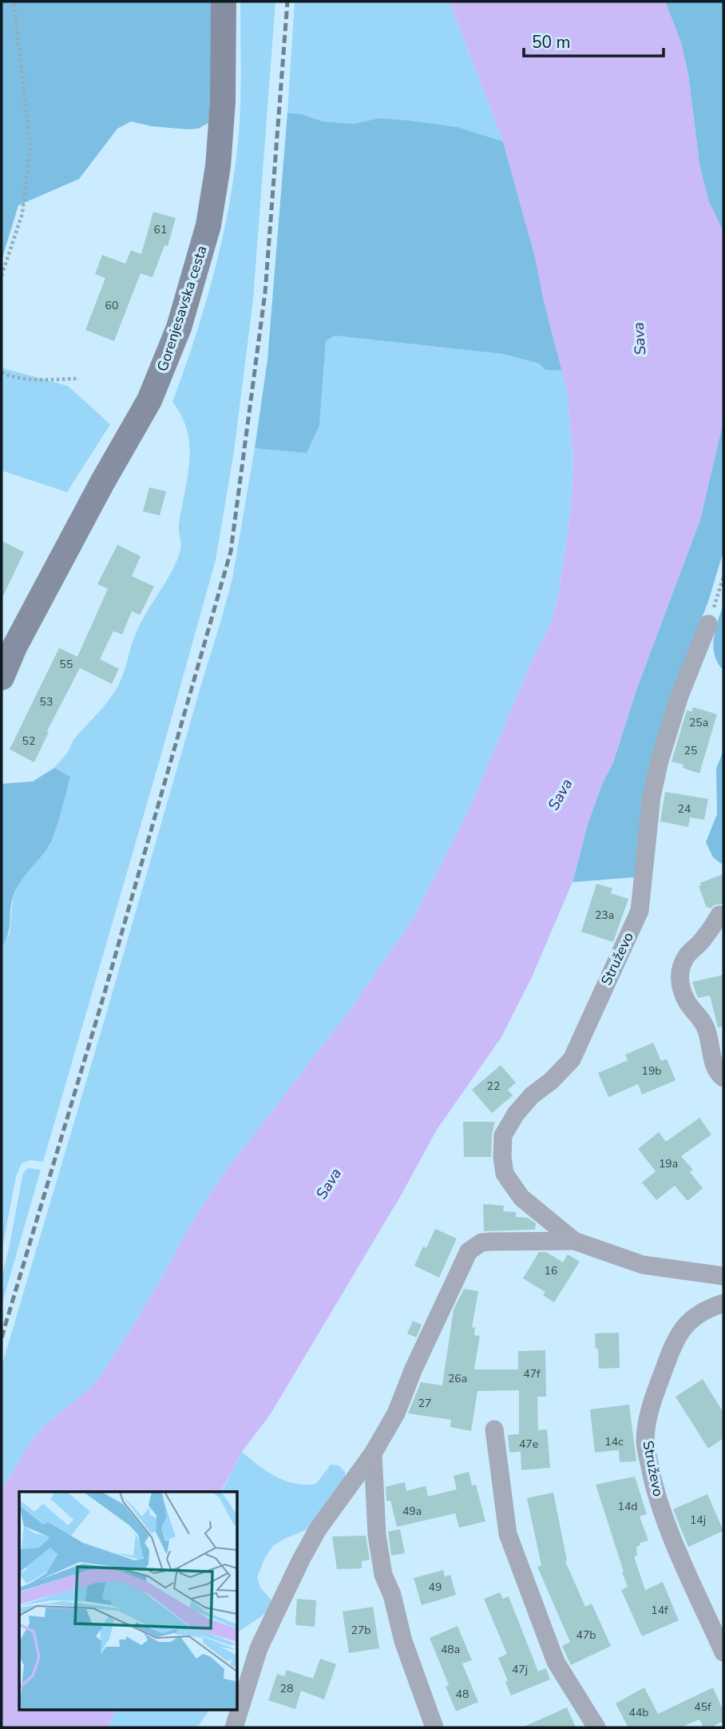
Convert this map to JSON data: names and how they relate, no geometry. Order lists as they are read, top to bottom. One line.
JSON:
{"streets":{"street":["Gorenjesavska cesta","Struževo"]},"water":["Sava"],"house_numbers":["61","60","55","53","25a","52","25","24","23a","19b","22","19a","16","47f","26a","27","14c","47e","14d","49a","14j","49","14f","27b","47b","48a","47j","28","48","45f","44b"],"scale_bar":"50 m"}
